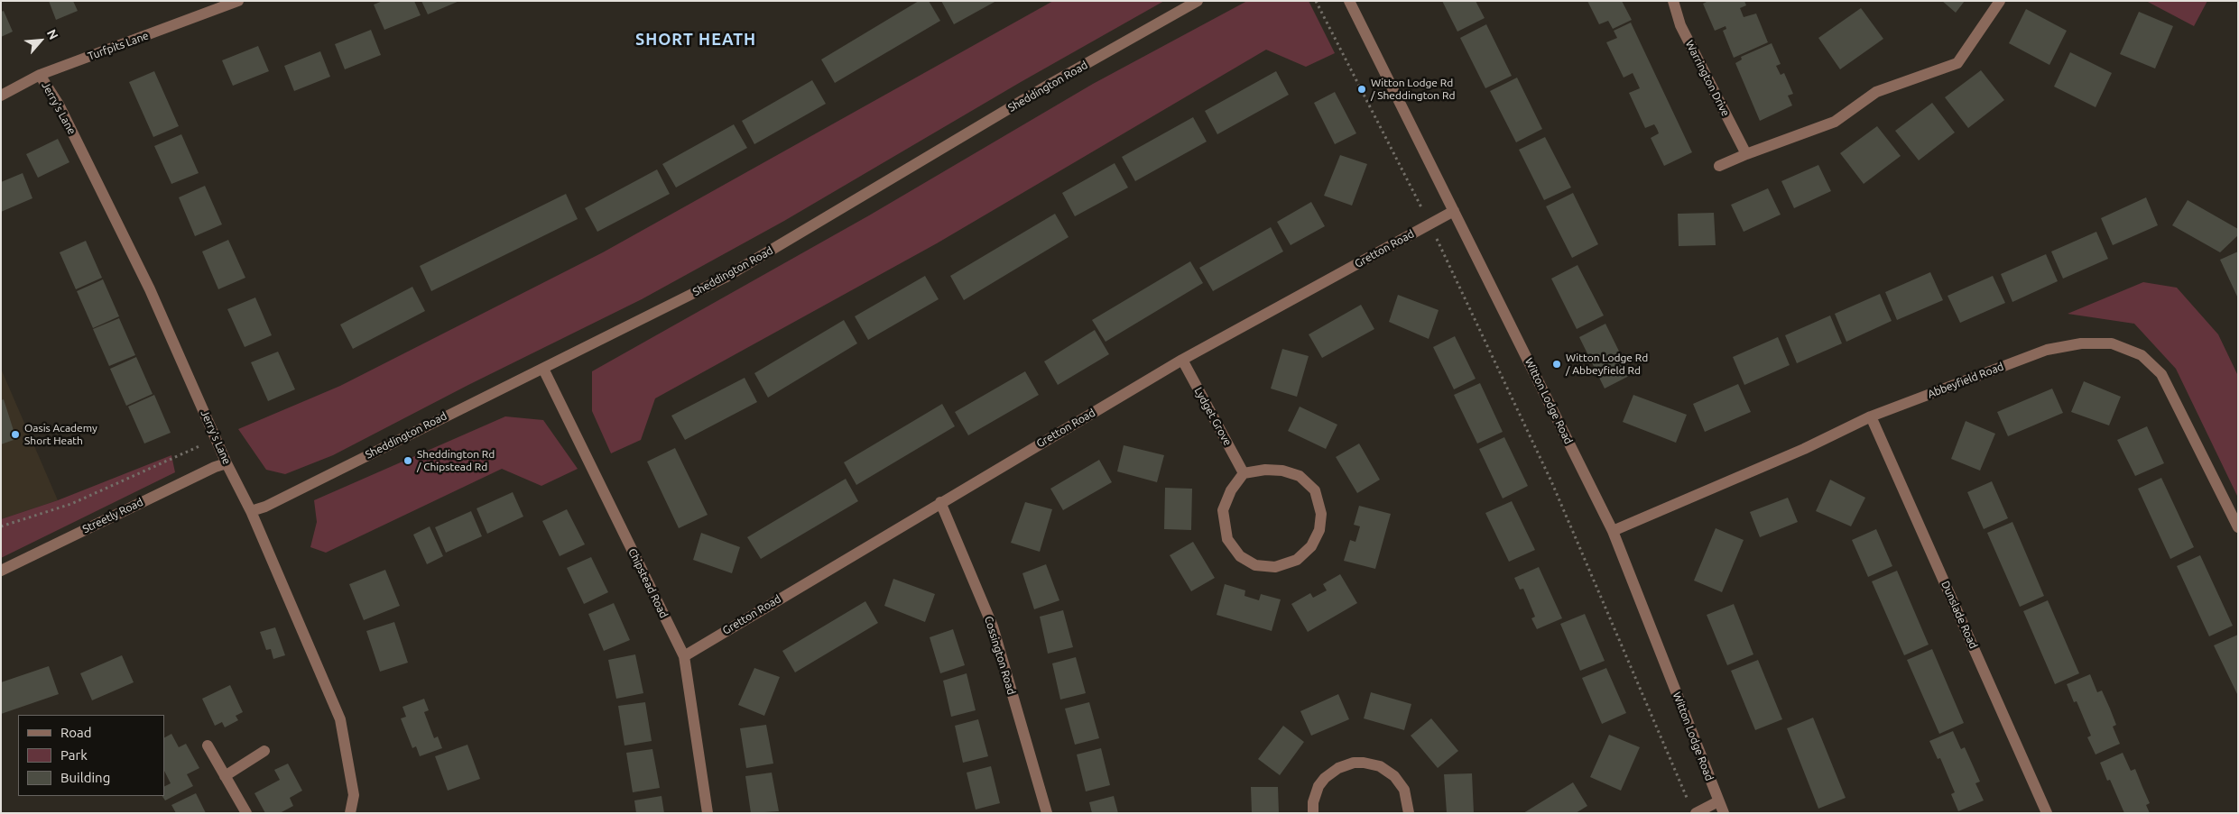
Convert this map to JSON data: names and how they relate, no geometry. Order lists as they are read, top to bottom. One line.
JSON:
{"streets":{"street":["Turfpits Lane","Warrington Drive","Sheddington Road","Jerry's Lane","Gretton Road","Abbeyfield Road","Witton Lodge Road","Lydget Grove","Streetly Road","Chipstead Road","Dunslade Road","Cossington Road"]},"crossings":[["Turfpits Lane","Jerry's Lane"],["Sheddington Road","Jerry's Lane"],["Sheddington Road","Chipstead Road"],["Jerry's Lane","Streetly Road"],["Gretton Road","Witton Lodge Road"],["Gretton Road","Lydget Grove"],["Gretton Road","Chipstead Road"],["Gretton Road","Cossington Road"],["Abbeyfield Road","Witton Lodge Road"],["Abbeyfield Road","Dunslade Road"]],"districts":["SHORT HEATH"],"places":["Witton Lodge Rd / Sheddington Rd","Witton Lodge Rd / Abbeyfield Rd","Oasis Academy Short Heath","Sheddington Rd / Chipstead Rd"],"legend":["Road","Park","Building"],"north":"top right"}
